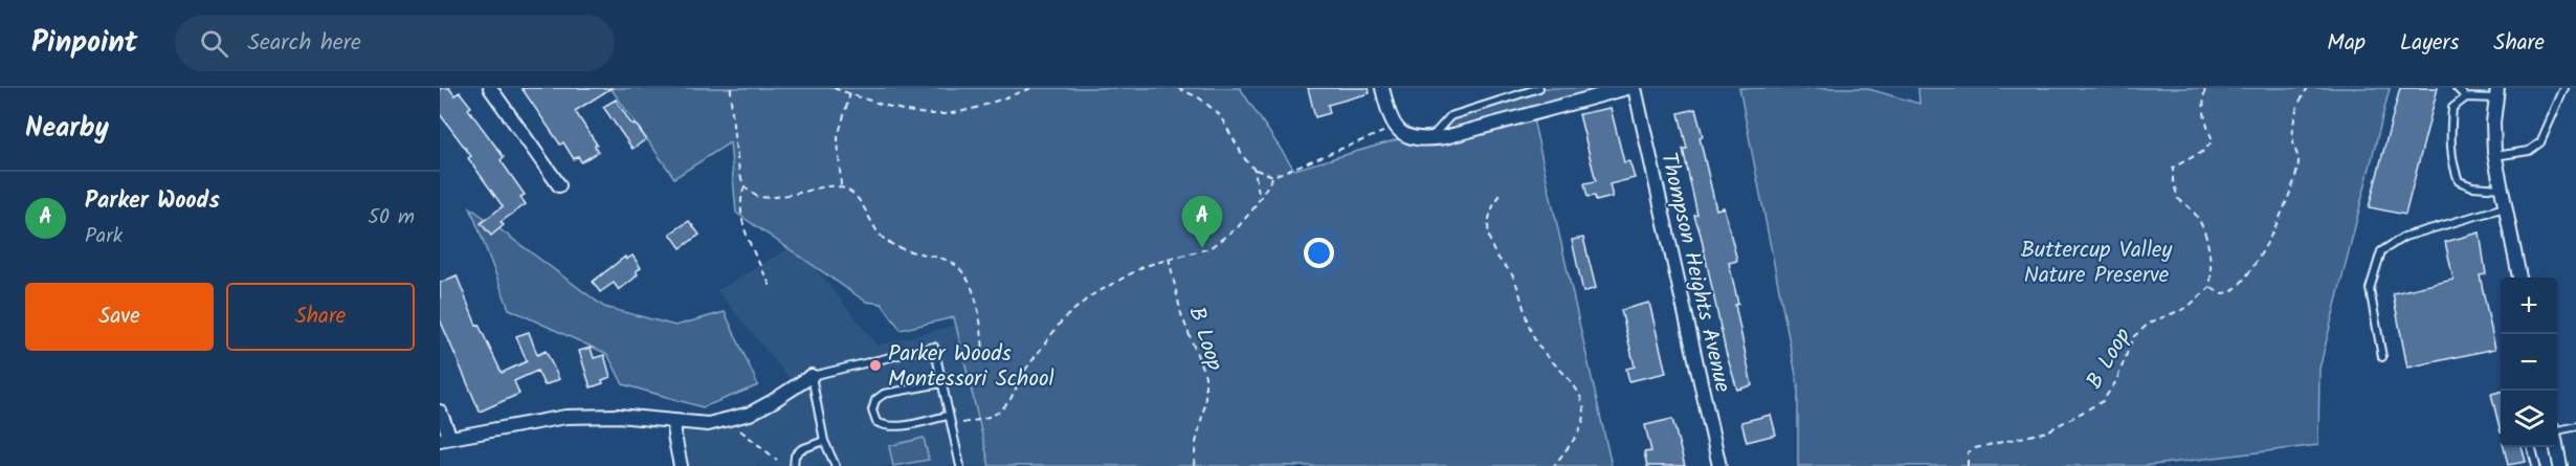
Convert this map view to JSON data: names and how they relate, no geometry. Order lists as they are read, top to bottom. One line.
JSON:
{"streets":{"street":["Thompson Heights Avenue"],"path":["B Loop"]},"parks":["Buttercup Valley Nature Preserve"],"places":["Parker Woods Montessori School"],"page":{"header":"Pinpoint","search":"Search here","nav":["Map","Layers","Share"],"heading":"Nearby","list":[{"mark":"A","name":"Parker Woods","note":"Park","value":"50 m"}],"pins":"A","buttons":["Save","Share"],"map_buttons":["+","−"]}}
